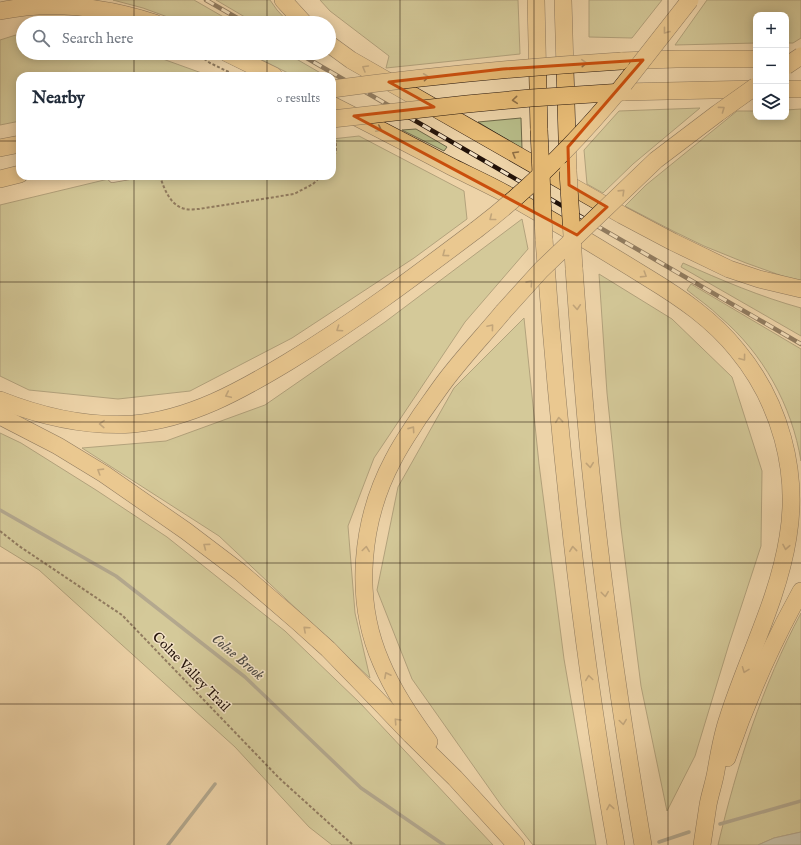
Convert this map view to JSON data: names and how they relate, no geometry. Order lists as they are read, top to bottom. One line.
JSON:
{"streets":{"path":["Colne Valley Trail"]},"water":["Colne Brook"],"page":{"map_buttons":["+","−"],"search":"Search here","heading":["Nearby","0 results"]}}
